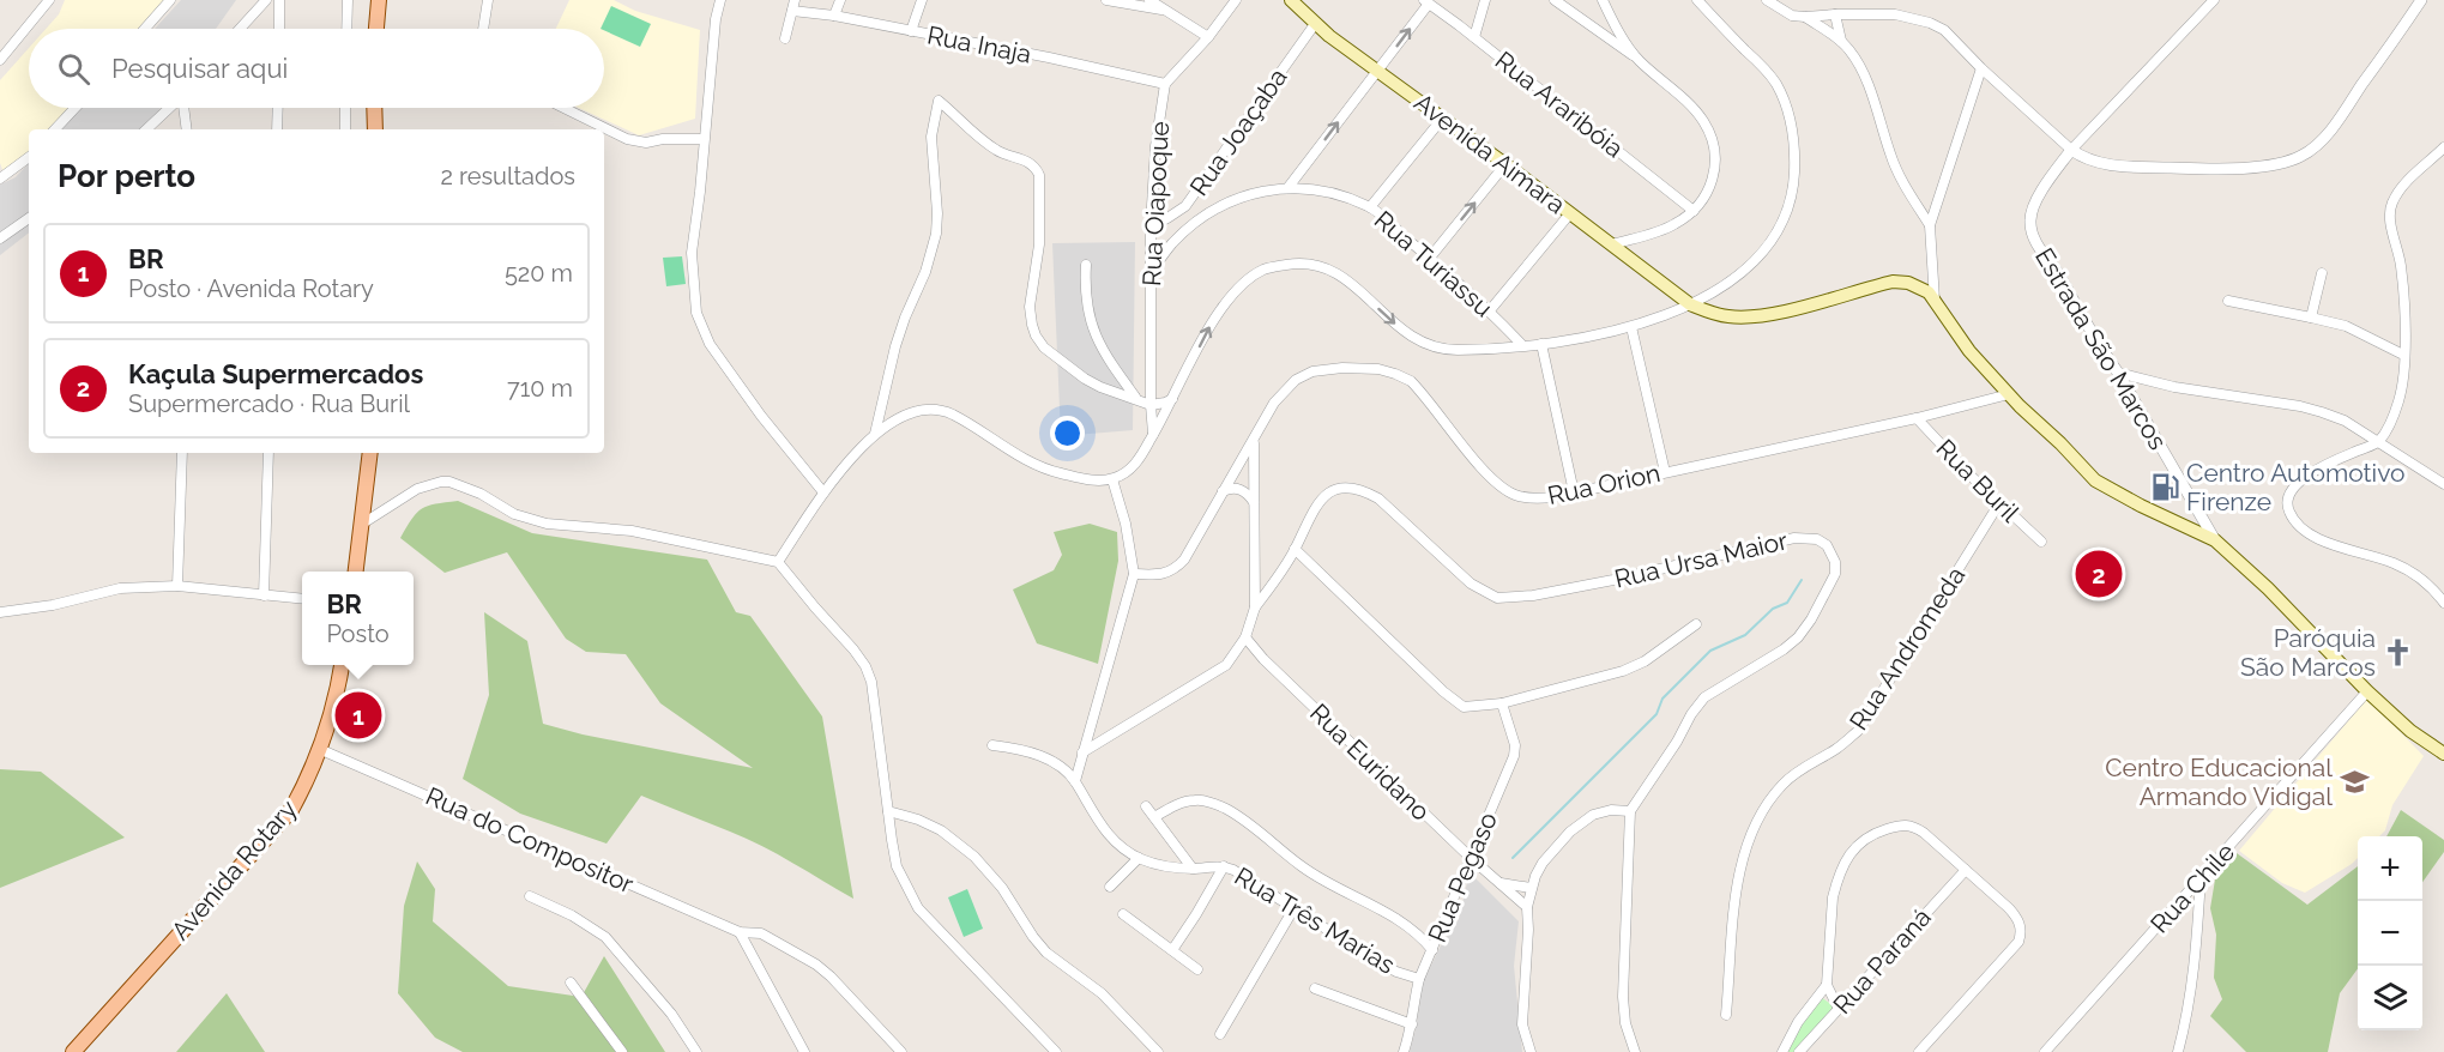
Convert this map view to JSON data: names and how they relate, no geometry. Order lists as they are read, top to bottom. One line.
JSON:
{"streets":{"main road":["Avenida Aimara","Avenida Rotary"],"street":["Rua Inaja","Rua Araribóia","Rua Joaçaba","Rua Oiapoque","Rua Turiassu","Estrada São Marcos","Rua Buril","Rua Orion","Rua Ursa Maior","Rua Andromeda","Rua Euridano","Rua do Compositor","Rua Pegaso","Rua Chile","Rua Três Marias","Rua Paraná"]},"crossings":[["Rua Inaja","Rua Oiapoque"],["Rua Joaçaba","Avenida Aimara"],["Rua Joaçaba","Rua Oiapoque"],["Rua Oiapoque","Rua Turiassu"],["Rua Buril","Rua Orion"],["Rua Buril","Rua Andromeda"],["Rua Euridano","Rua Pegaso"],["Rua do Compositor","Avenida Rotary"],["Rua Pegaso","Rua Três Marias"]],"places":{"fuel station":["Centro Automotivo Firenze"],"church":["Paróquia São Marcos"],"school or university":["Centro Educacional Armando Vidigal"]},"page":{"search":"Pesquisar aqui","heading":["Por perto","2 resultados"],"list":[{"mark":"1","name":"BR","note":"Posto · Avenida Rotary","value":"520 m"},{"mark":"2","name":"Kaçula Supermercados","note":"Supermercado · Rua Buril","value":"710 m"}],"pins":["2","1"],"popup":["BR","Posto"],"map_buttons":["+","−"]}}
